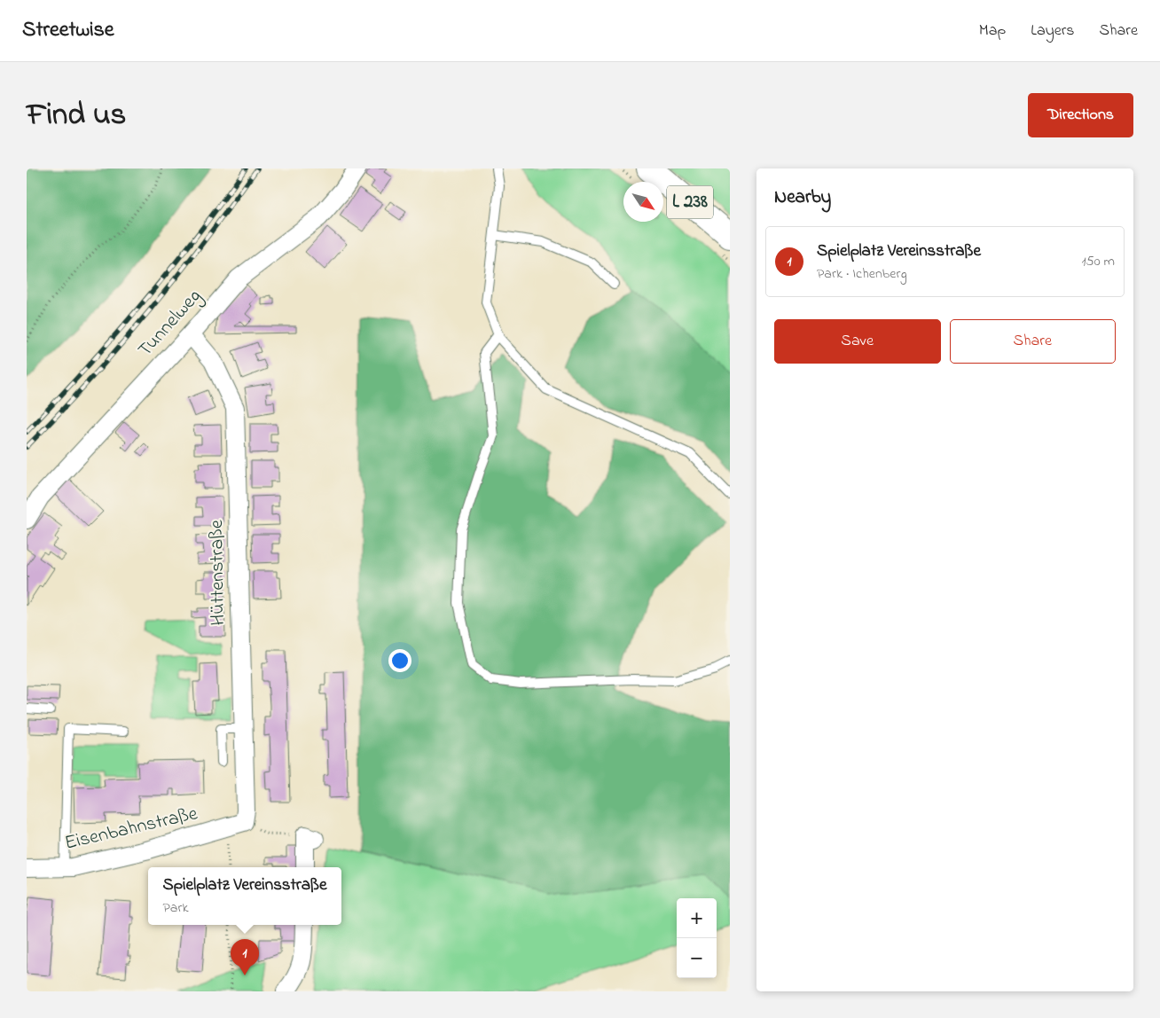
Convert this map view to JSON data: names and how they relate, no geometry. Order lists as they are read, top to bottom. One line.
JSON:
{"streets":{"main road":["L 238"],"street":["Tunnelweg","Hüttenstraße","Eisenbahnstraße"]},"crossings":[["Tunnelweg","Hüttenstraße"],["Hüttenstraße","Eisenbahnstraße"]],"north":"bottom right","page":{"header":"Streetwise","nav":["Map","Layers","Share"],"title":"Find us","buttons":["Directions",["Save","Share"]],"heading":"Nearby","list":[{"mark":"1","name":"Spielplatz Vereinsstraße","note":"Park · Ichenberg","value":"150 m"}],"popup":["Spielplatz Vereinsstraße","Park"],"map_buttons":["+","−"],"pins":"1"}}
